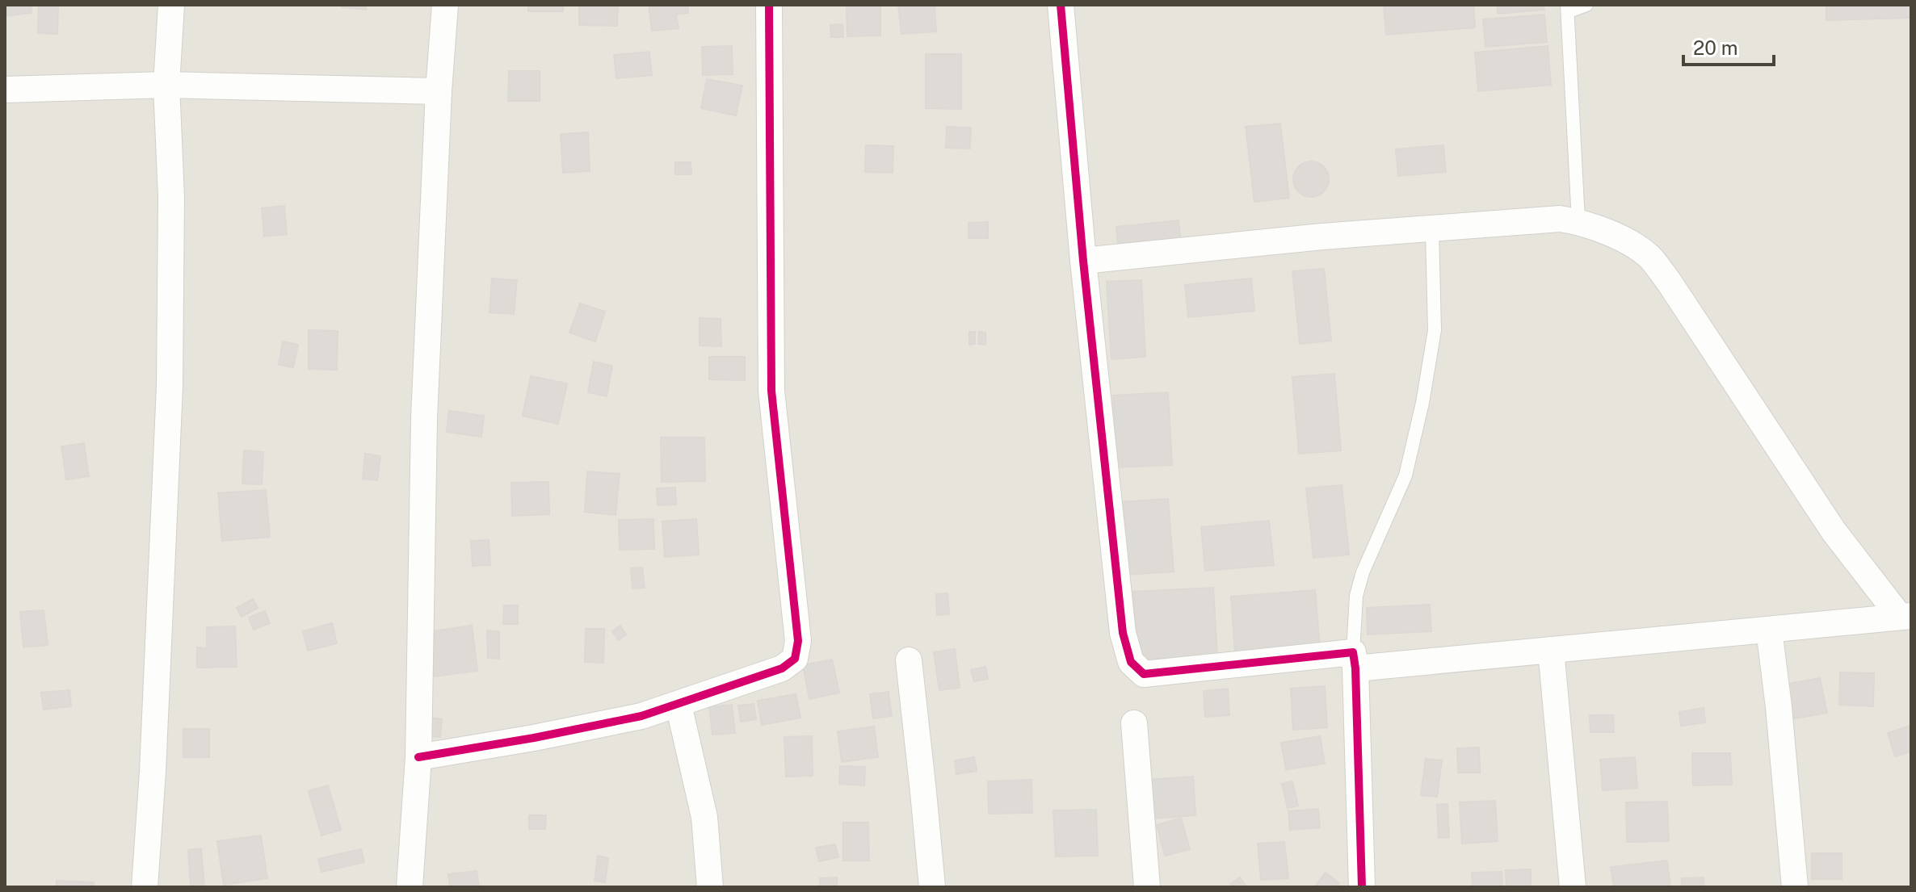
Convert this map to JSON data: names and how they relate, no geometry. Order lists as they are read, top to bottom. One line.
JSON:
{"scale_bar":"20 m"}
